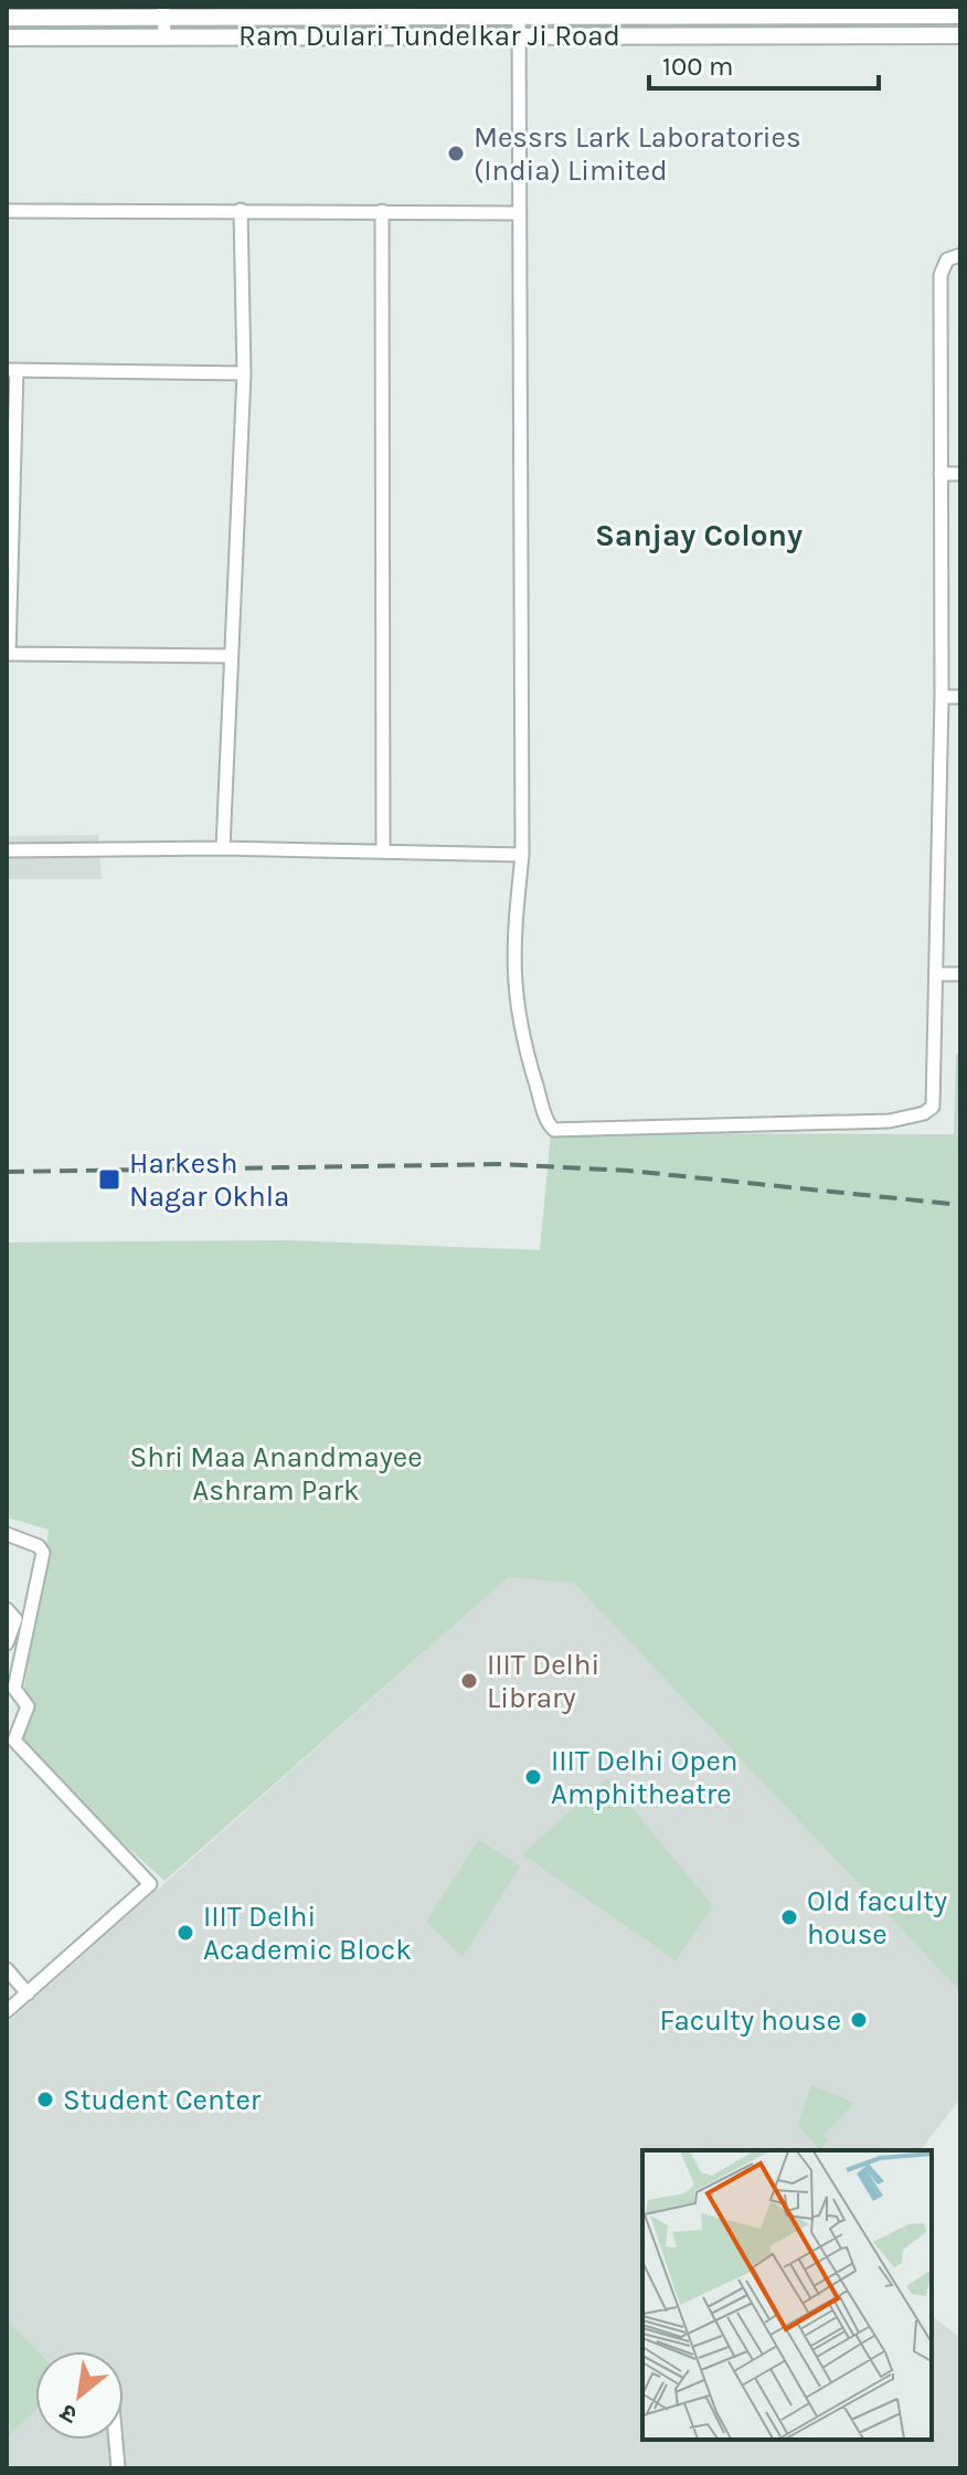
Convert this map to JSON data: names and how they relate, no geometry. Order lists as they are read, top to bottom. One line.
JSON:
{"streets":{"street":["Ram Dulari Tundelkar Ji Road"]},"districts":["Sanjay Colony"],"parks":["Shri Maa Anandmayee Ashram Park"],"places":{"other":["Messrs Lark Laboratories (India) Limited","IIIT Delhi Library","IIIT Delhi Open Amphitheatre","Old faculty house","IIIT Delhi Academic Block","Faculty house","Student Center"],"transit":["Harkesh Nagar Okhla"]},"scale_bar":"100 m","north":"bottom left"}
